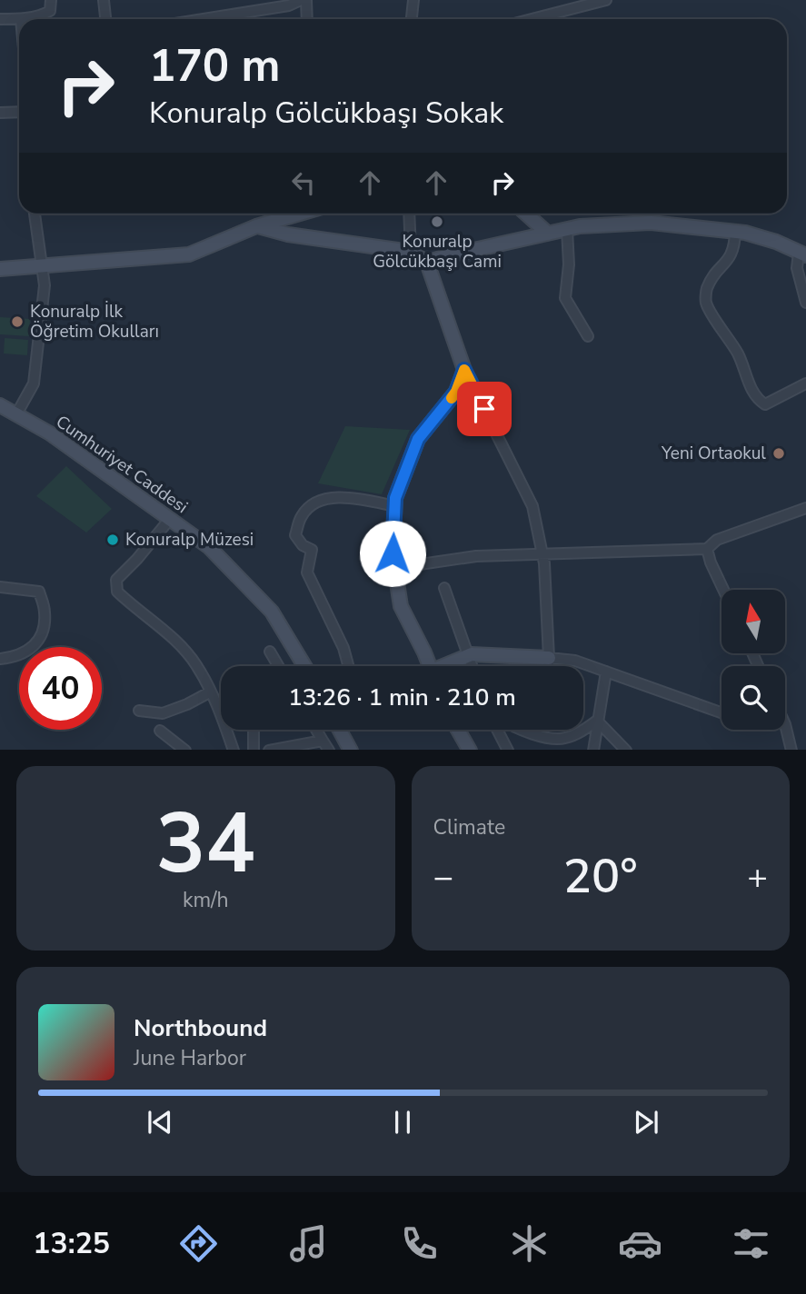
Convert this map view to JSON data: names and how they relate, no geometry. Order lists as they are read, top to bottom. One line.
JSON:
{"streets":{"street":["Cumhuriyet Caddesi"]},"places":["Konuralp Gölcükbaşı Cami","Konuralp İlk Öğretim Okulları","Yeni Ortaokul","Konuralp Müzesi"],"north":"top","page":{"turn":["170 m","Konuralp Gölcükbaşı Sokak"],"limit":"40","trip":"13:26 · 1 min · 210 m","tile":[["34","km/h"],"Climate"],"heat":["−","20°","+"],"song":["Northbound","June Harbor"],"tabs":"13:25"}}
